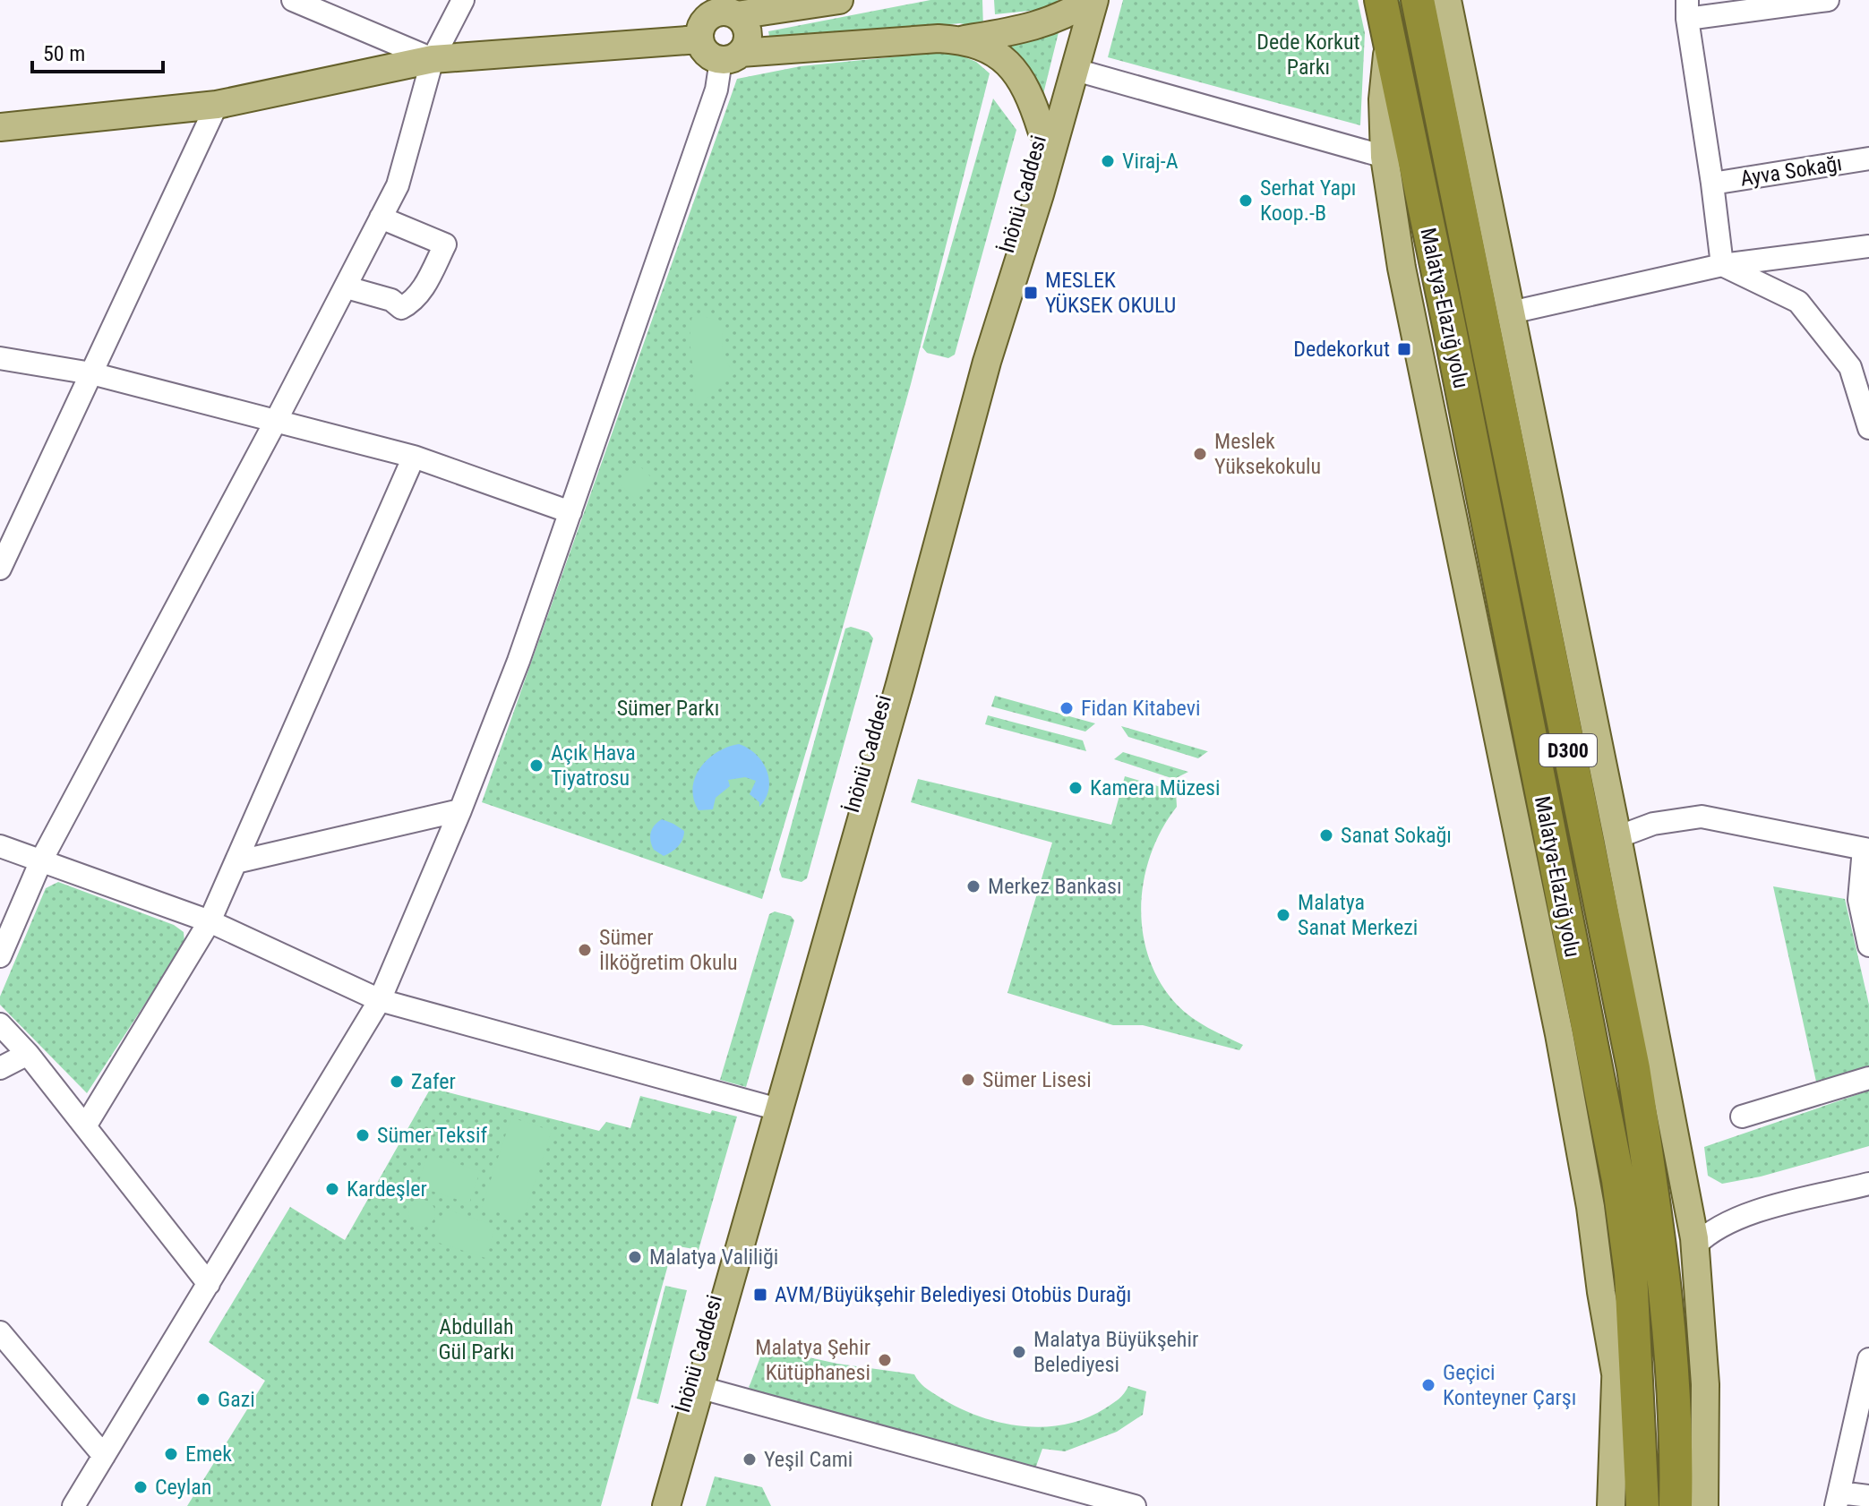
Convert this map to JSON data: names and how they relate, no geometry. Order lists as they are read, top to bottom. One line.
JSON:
{"streets":{"highway":["Malatya-Elazığ yolu","D300"],"main road":["İnönü Caddesi"],"street":["Ayva Sokağı"]},"parks":["Dede Korkut Parkı","Sümer Parkı","Abdullah Gül Parkı"],"places":{"other":["Viraj-A","Serhat Yapı Koop.-B","Meslek Yüksekokulu","Fidan Kitabevi","Açık Hava Tiyatrosu","Kamera Müzesi","Sanat Sokağı","Merkez Bankası","Malatya Sanat Merkezi","Sümer İlköğretim Okulu","Sümer Lisesi","Zafer","Sümer Teksif","Kardeşler","Malatya Valiliği","Malatya Büyükşehir Belediyesi","Malatya Şehir Kütüphanesi","Geçici Konteyner Çarşı","Gazi","Emek","Yeşil Cami","Ceylan"],"transit":["MESLEK YÜKSEK OKULU","Dedekorkut","AVM/Büyükşehir Belediyesi Otobüs Durağı"]},"scale_bar":"50 m"}
